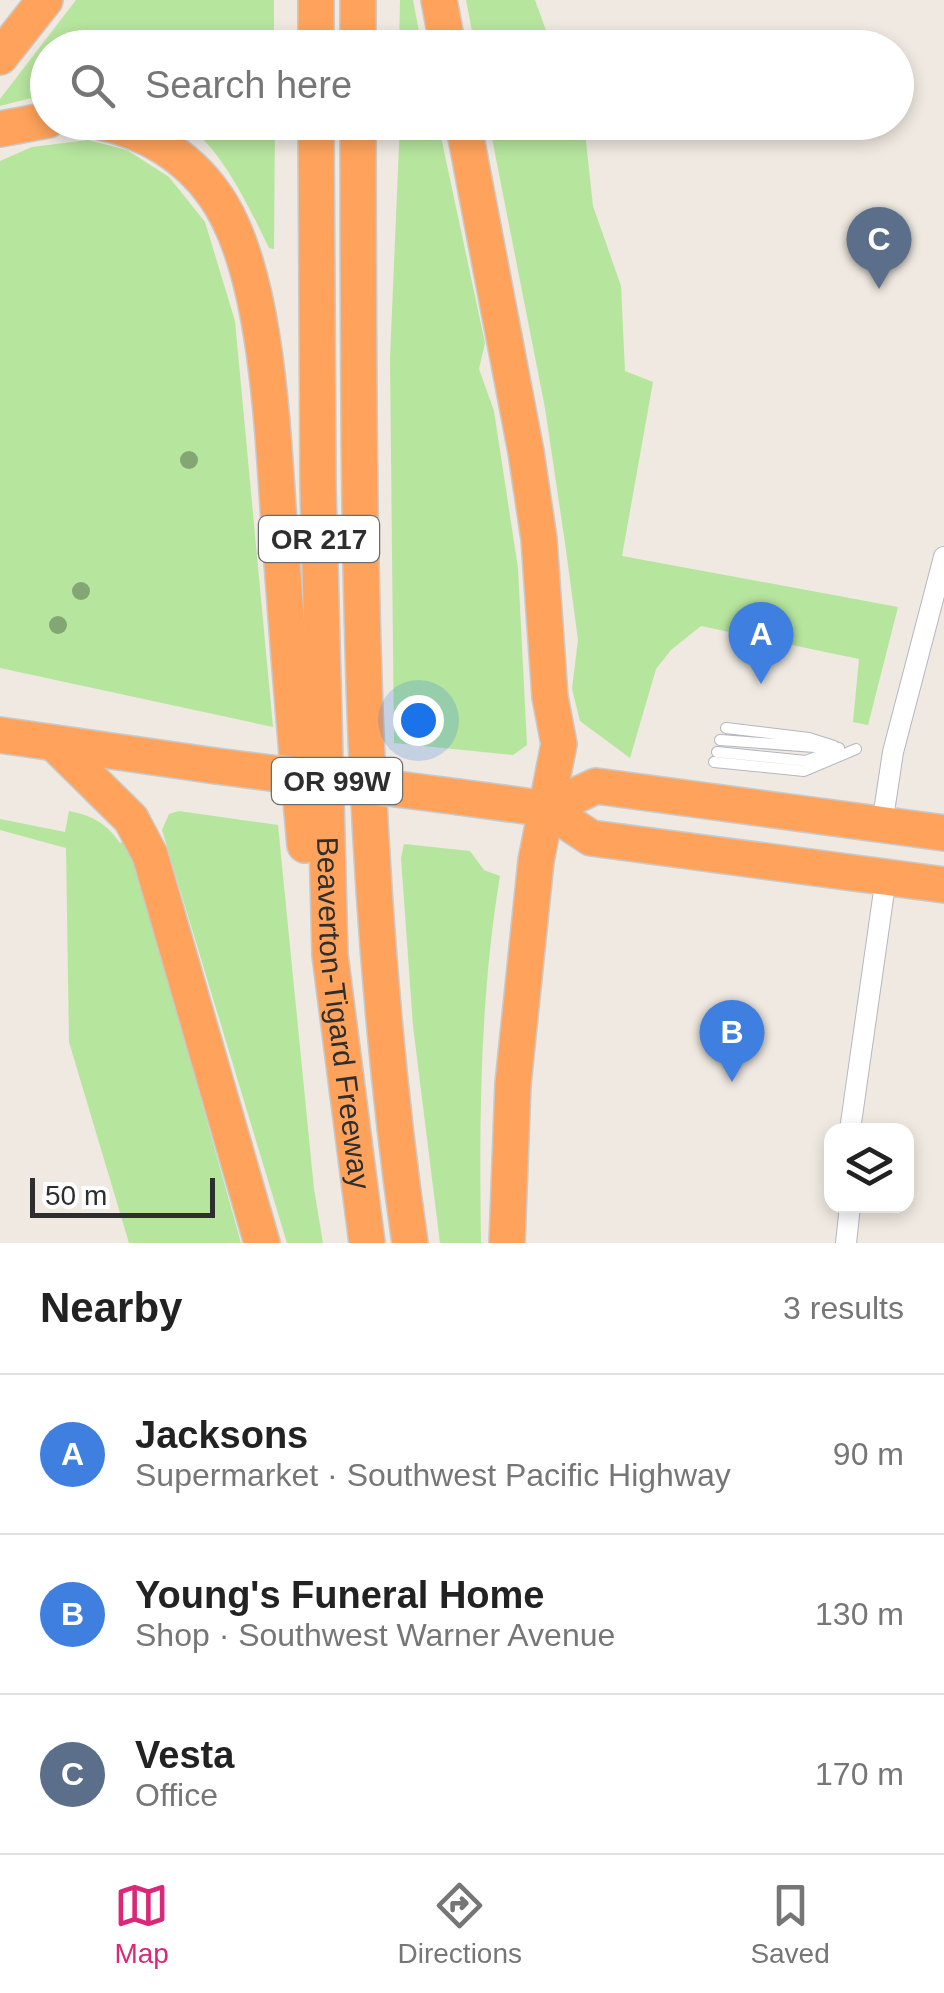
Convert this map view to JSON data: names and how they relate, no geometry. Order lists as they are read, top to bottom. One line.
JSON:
{"streets":{"highway":["OR 217","OR 99W","Beaverton-Tigard Freeway"]},"scale_bar":"50 m","page":{"search":"Search here","pins":["C","A","B"],"scale":"50 m","heading":["Nearby","3 results"],"list":[{"mark":"A","name":"Jacksons","note":"Supermarket · Southwest Pacific Highway","value":"90 m"},{"mark":"B","name":"Young's Funeral Home","note":"Shop · Southwest Warner Avenue","value":"130 m"},{"mark":"C","name":"Vesta","note":"Office","value":"170 m"}],"nav":["Map","Directions","Saved"]}}
